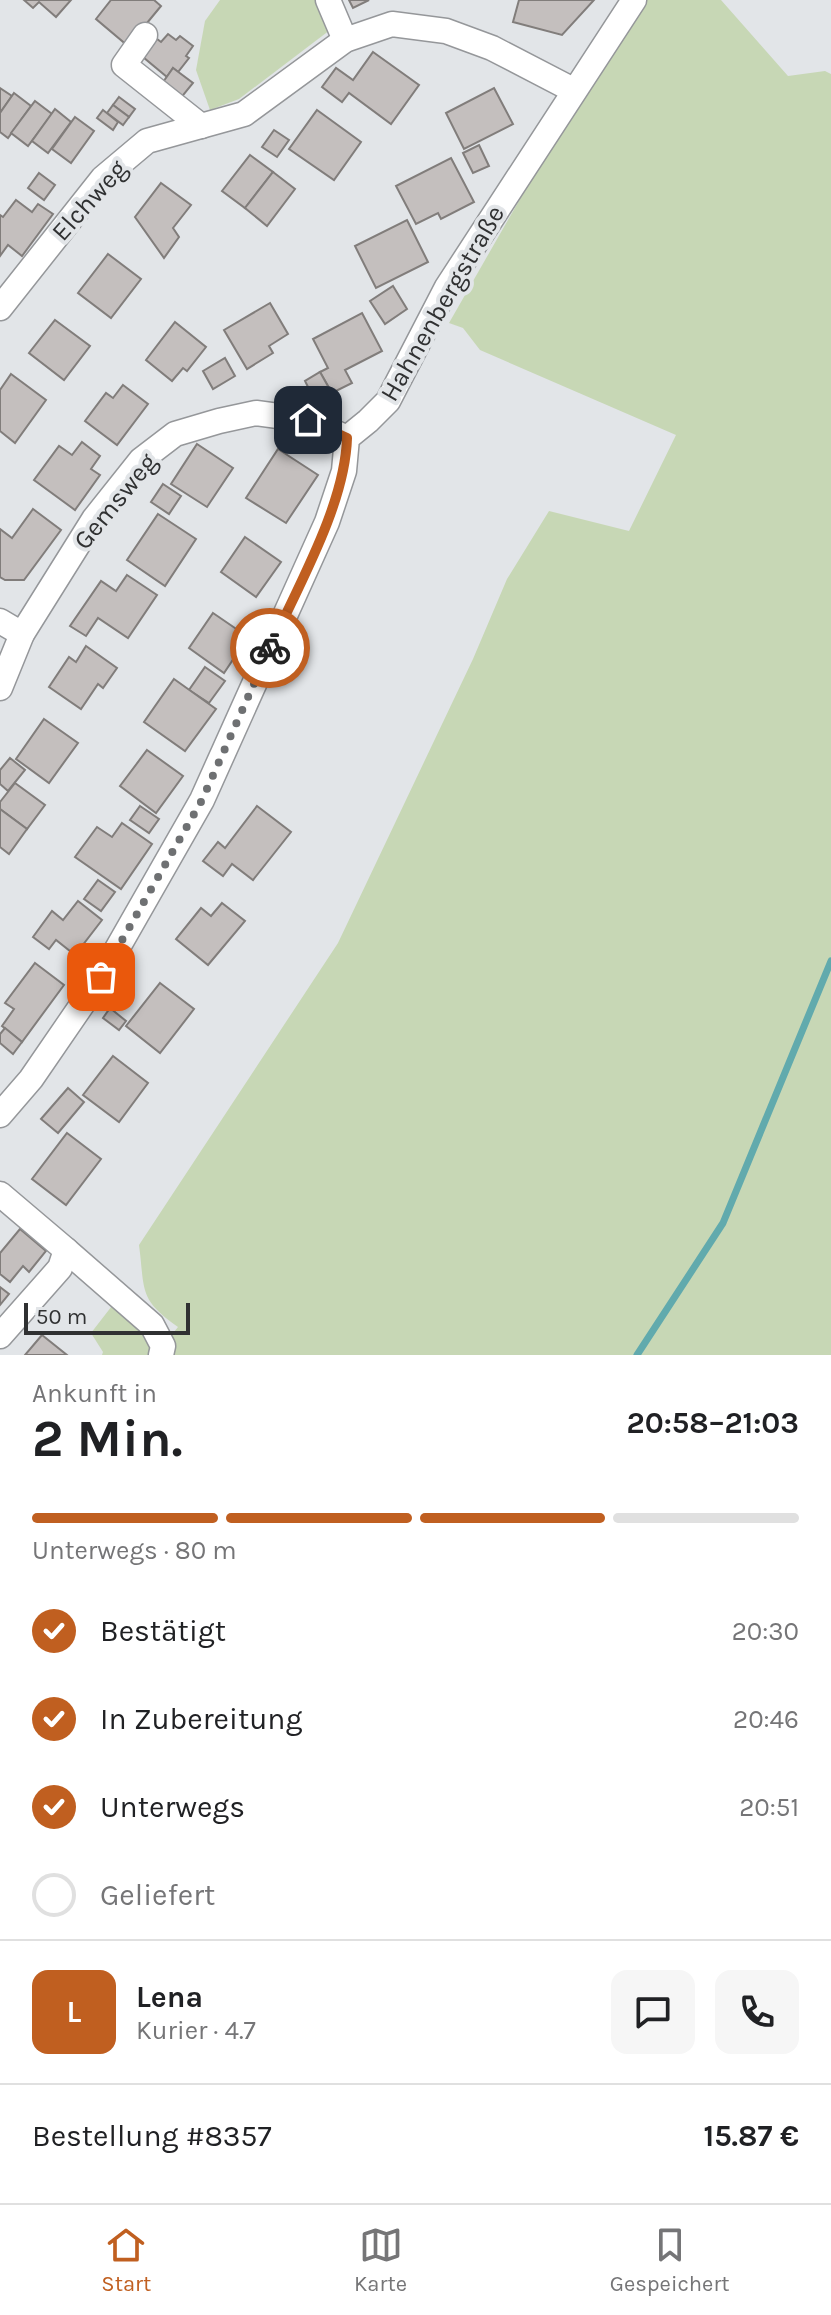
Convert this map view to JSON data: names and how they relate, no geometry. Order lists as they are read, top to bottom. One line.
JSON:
{"streets":{"street":["Elchweg","Hahnenbergstraße","Gemsweg"]},"crossings":[["Elchweg","Hahnenbergstraße"],["Hahnenbergstraße","Gemsweg"]],"scale_bar":"50 m","page":{"scale":"50 m","heading":["2 Min.","Ankunft in","20:58–21:03"],"panel":["Lena","Kurier · 4.7","Bestellung #8357","15.87 €"],"bar":"Unterwegs · 80 m","list":[["Bestätigt","20:30"],["In Zubereitung","20:46"],["Unterwegs","20:51"],"Geliefert"],"round":"L","tabs":["Start","Karte","Gespeichert"]}}
